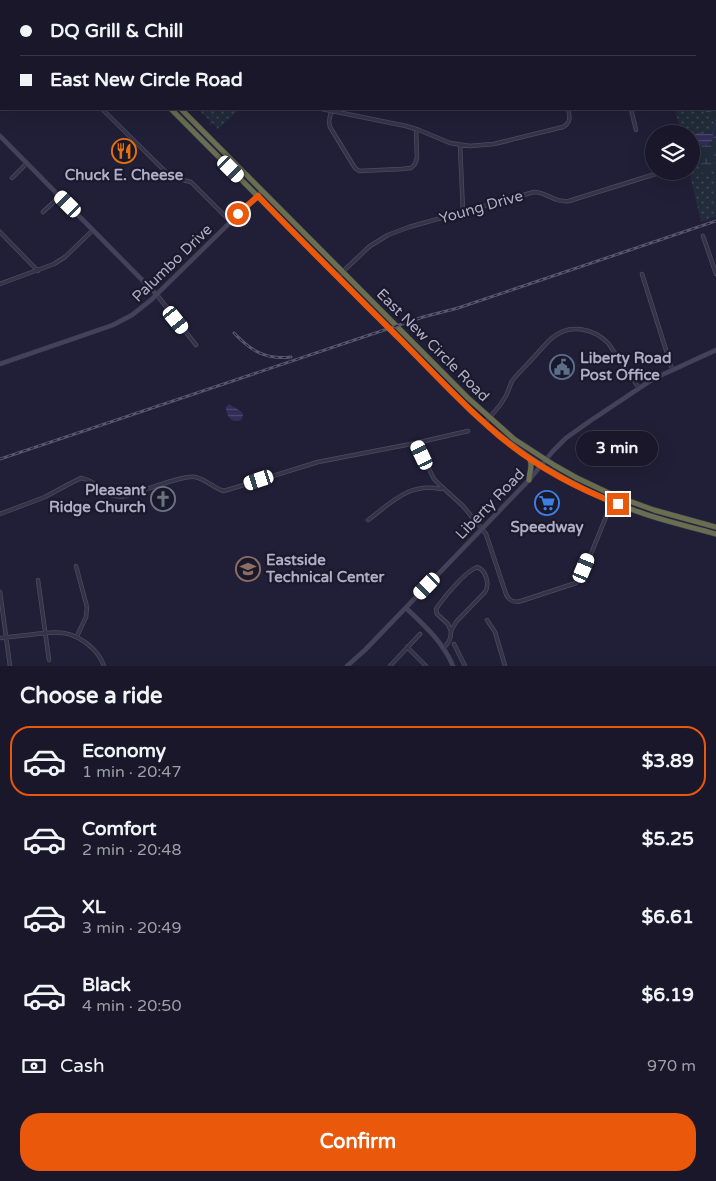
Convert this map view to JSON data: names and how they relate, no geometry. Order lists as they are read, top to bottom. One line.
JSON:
{"streets":{"highway":["East New Circle Road"],"street":["Young Drive","Palumbo Drive","Liberty Road"]},"crossings":[["Young Drive","East New Circle Road"],["Palumbo Drive","East New Circle Road"],["East New Circle Road","Liberty Road"]],"places":{"restaurant":["Chuck E. Cheese"],"public building":["Liberty Road Post Office"],"church":["Pleasant Ridge Church"],"supermarket":["Speedway"],"school or university":["Eastside Technical Center"]},"page":{"banner":["DQ Grill & Chill","East New Circle Road"],"bubble":"3 min","heading":"Choose a ride","list":[{"name":"Economy","note":"1 min · 20:47","value":"$3.89"},{"name":"Comfort","note":"2 min · 20:48","value":"$5.25"},{"name":"XL","note":"3 min · 20:49","value":"$6.61"},{"name":"Black","note":"4 min · 20:50","value":"$6.19"}],"pay":["Cash","970 m"],"buttons":"Confirm"}}
